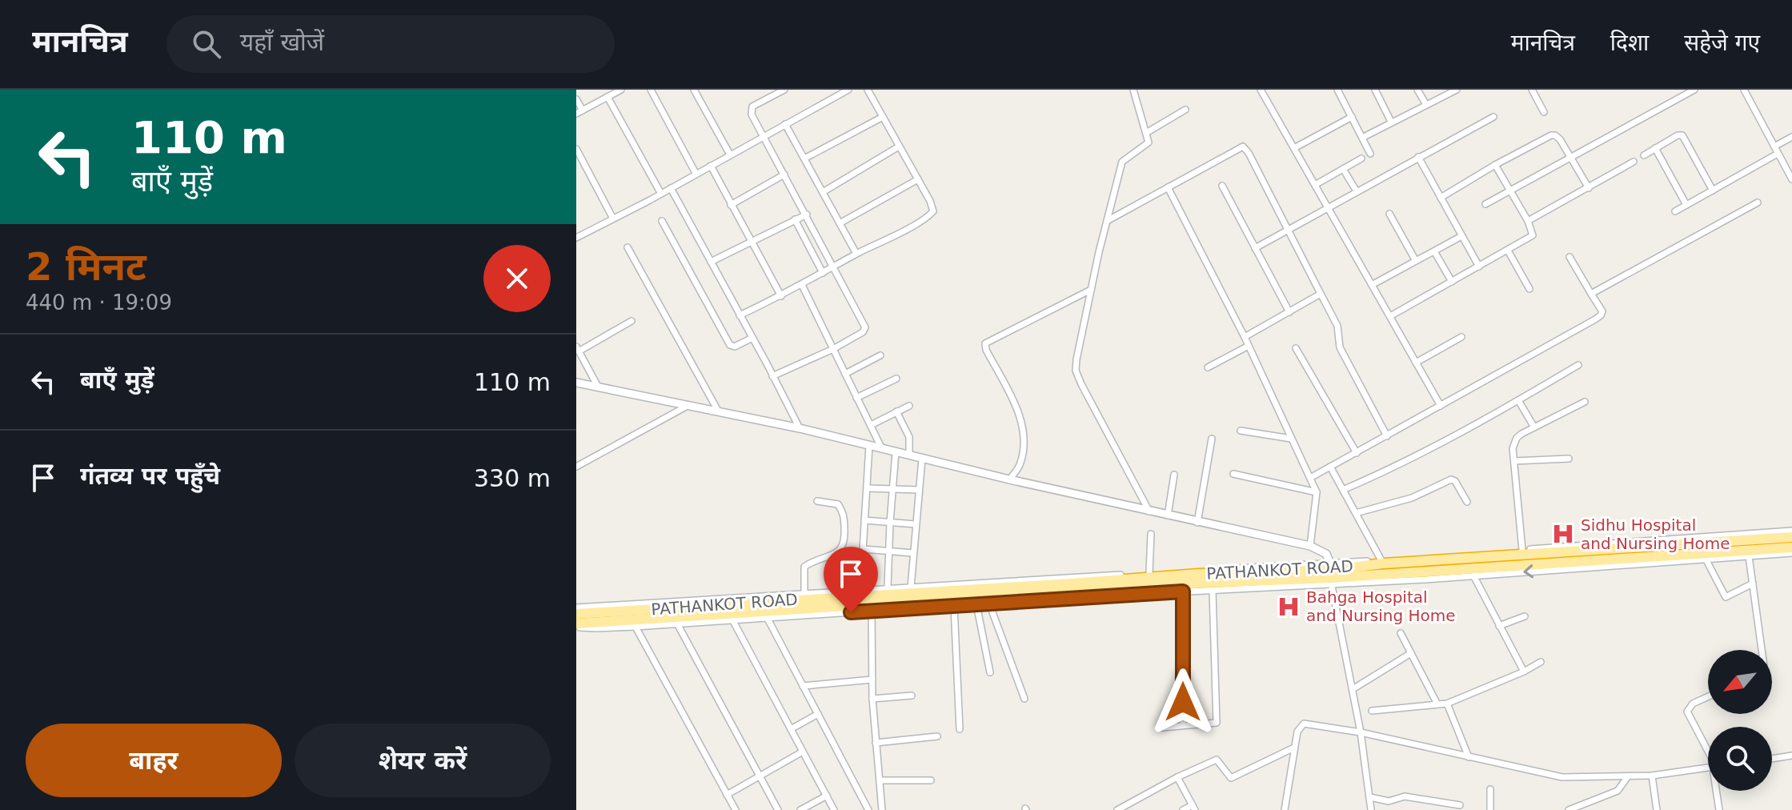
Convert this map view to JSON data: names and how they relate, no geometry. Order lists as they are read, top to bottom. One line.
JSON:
{"streets":{"highway":["PATHANKOT ROAD"]},"places":{"hospital":["Sidhu Hospital and Nursing Home","Bahga Hospital and Nursing Home"]},"north":"bottom left","page":{"header":"मानचित्र","search":"यहाँ खोजें","nav":["मानचित्र","दिशा","सहेजे गए"],"turn":["110 m","बाएँ मुड़ें"],"heading":["2 मिनट","440 m · 19:09"],"list":[{"name":"बाएँ मुड़ें","value":"110 m"},{"name":"गंतव्य पर पहुँचे","value":"330 m"}],"buttons":["बाहर","शेयर करें"]}}
